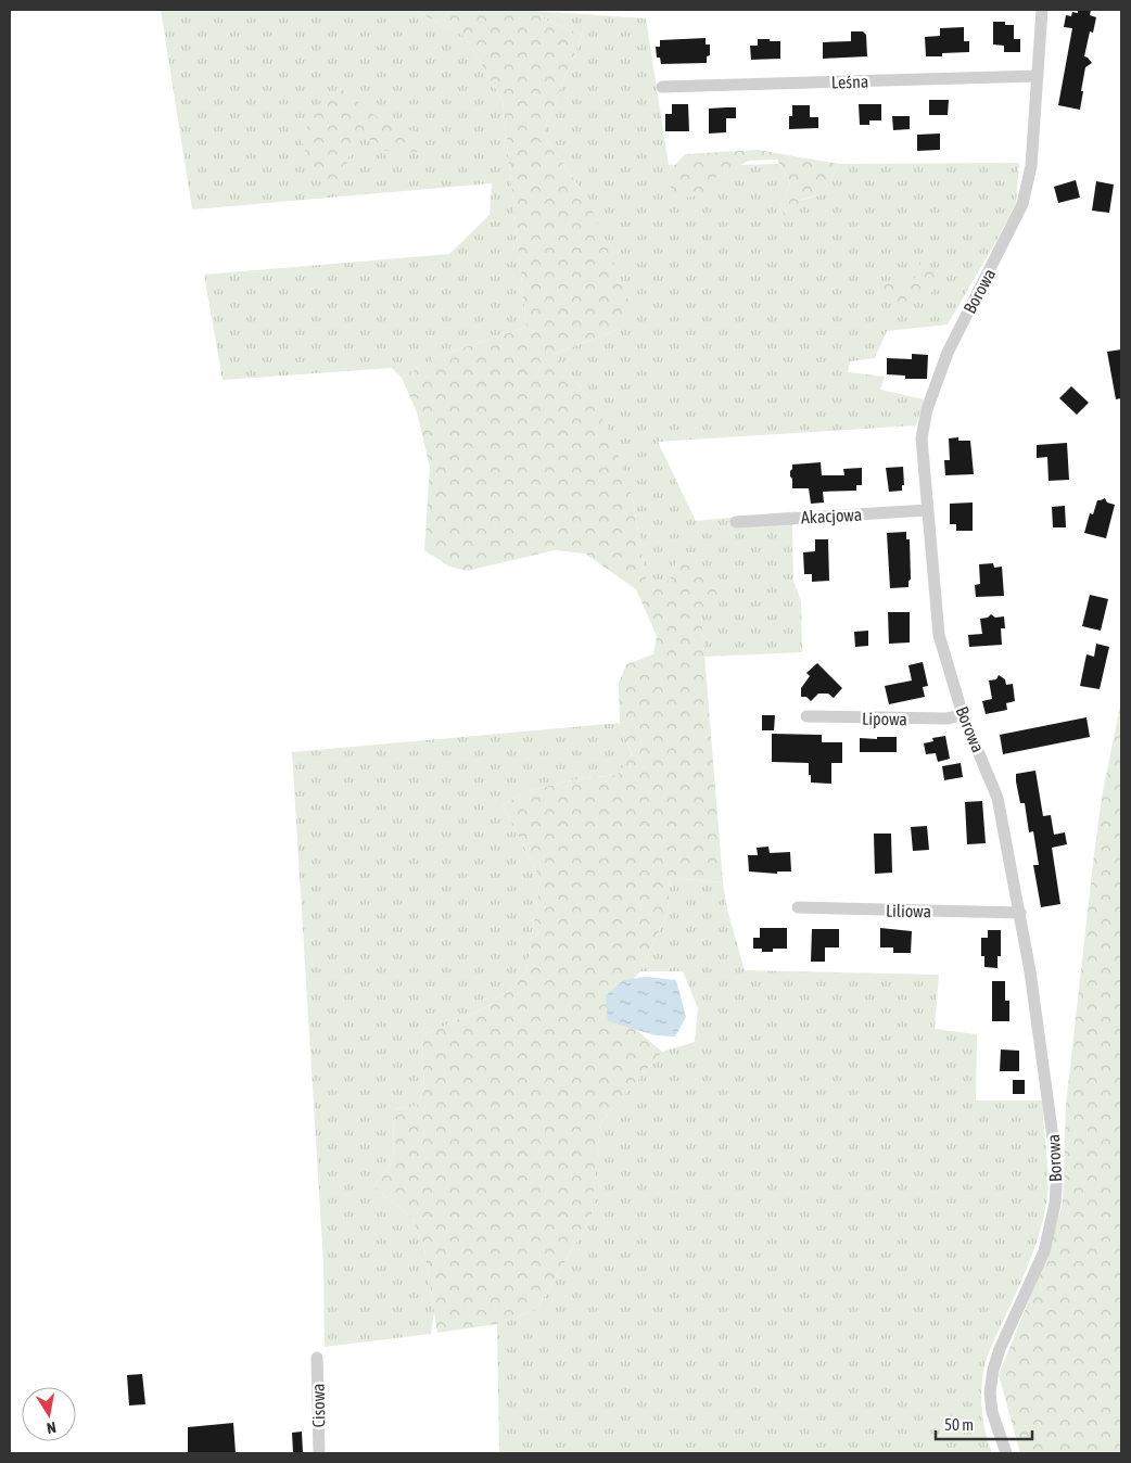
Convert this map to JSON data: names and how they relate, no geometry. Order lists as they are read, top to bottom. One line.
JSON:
{"streets":{"street":["Leśna","Borowa","Akacjowa","Lipowa","Liliowa","Cisowa"]},"crossings":[["Leśna","Borowa"],["Borowa","Akacjowa"],["Borowa","Lipowa"],["Borowa","Liliowa"]],"scale_bar":"50 m","north":"bottom"}
